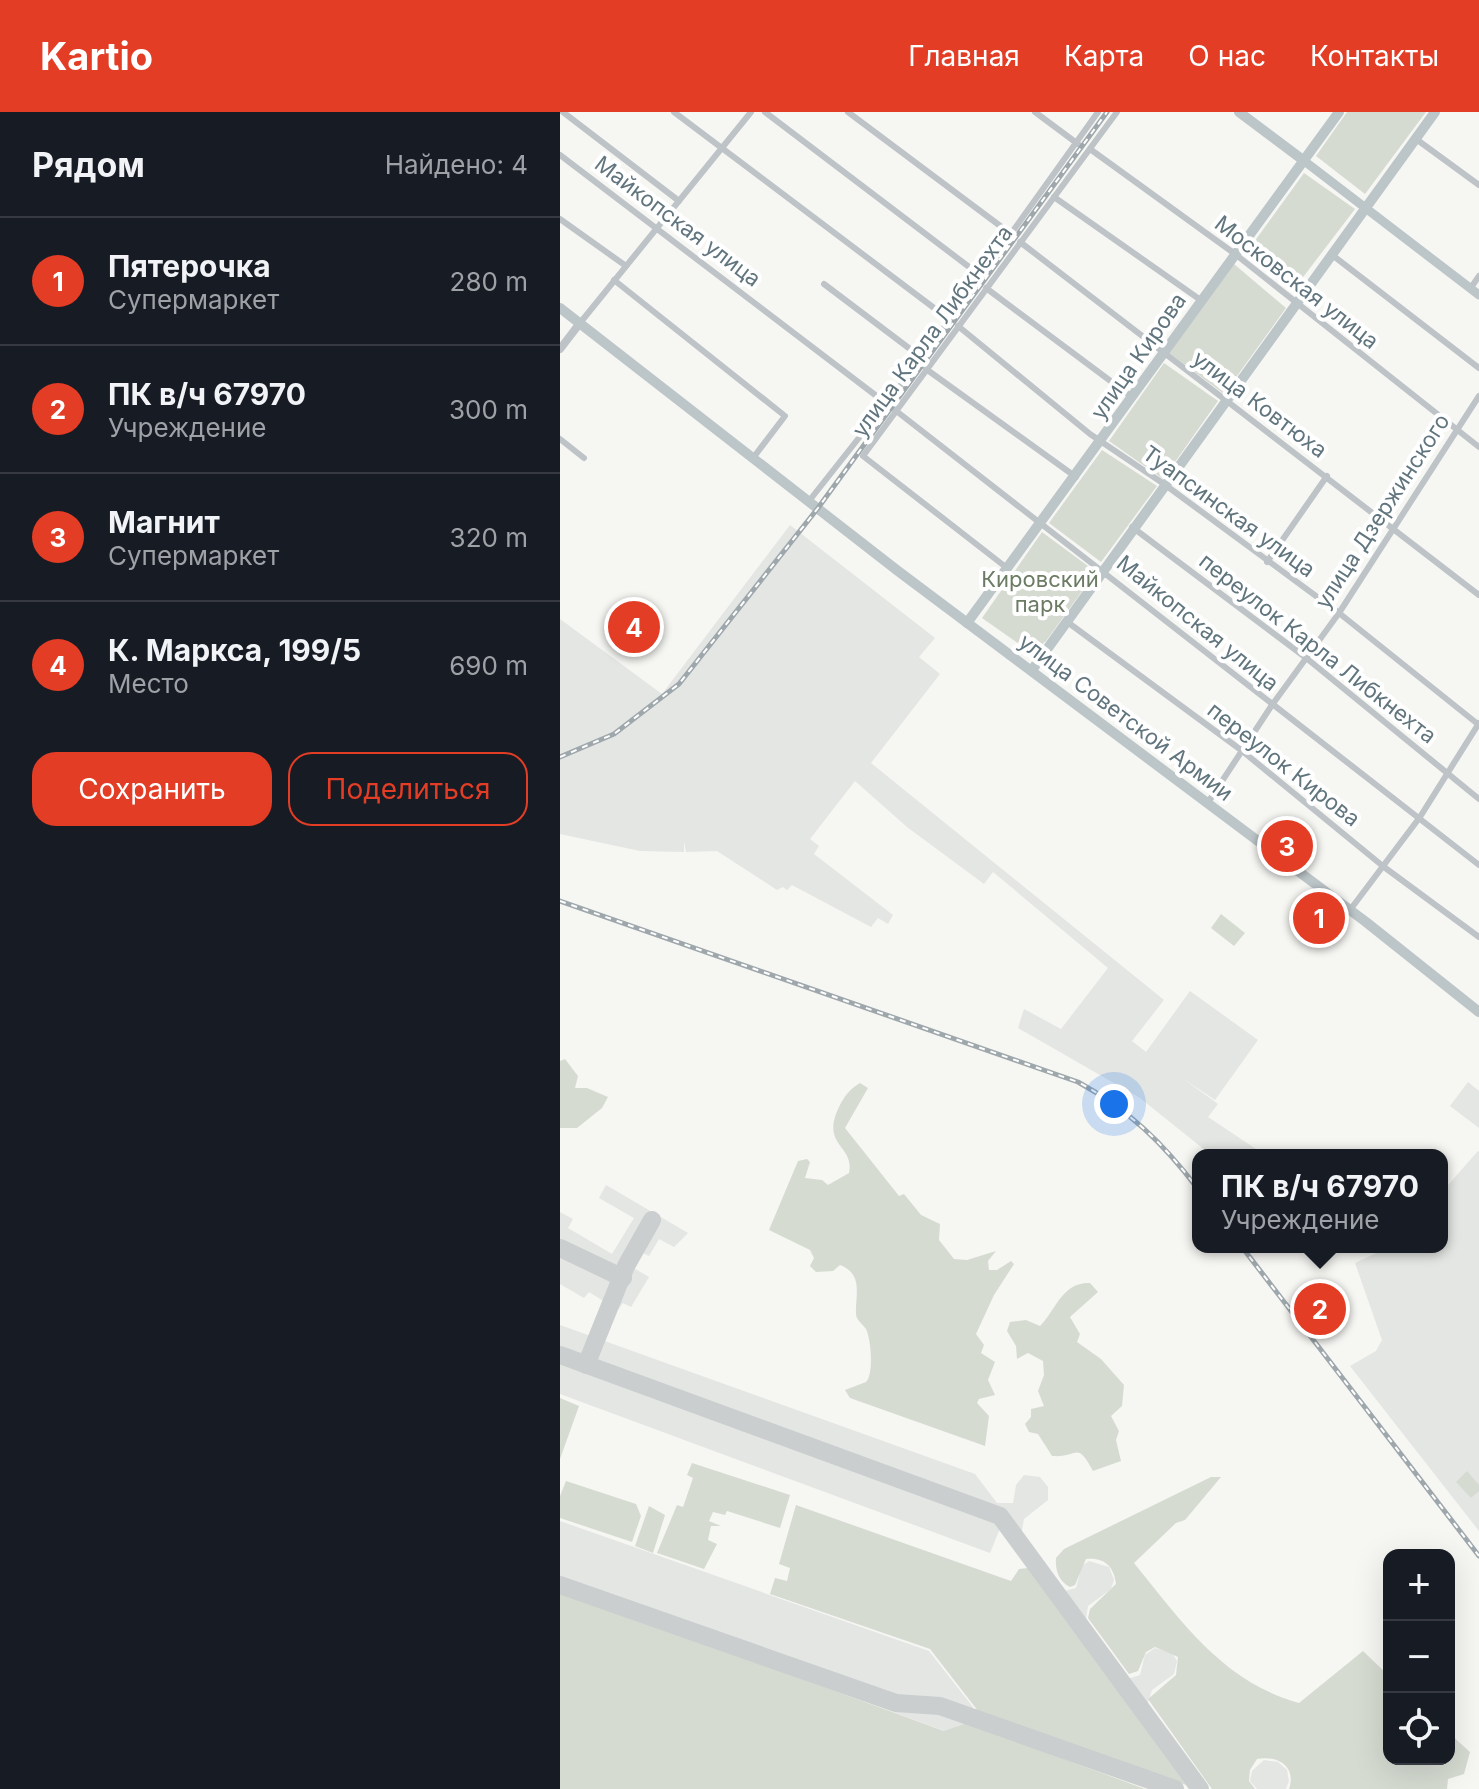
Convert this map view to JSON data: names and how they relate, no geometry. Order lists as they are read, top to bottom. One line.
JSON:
{"streets":{"main road":["улица Кирова","улица Советской Армии"],"street":["Майкопская улица","Московская улица","улица Карла Либкнехта","улица Ковтюха","Туапсинская улица","улица Дзержинского","переулок Карла Либкнехта","переулок Кирова"]},"crossings":[["Майкопская улица","улица Карла Либкнехта"],["Майкопская улица","улица Кирова"],["Майкопская улица","улица Дзержинского"],["Московская улица","улица Карла Либкнехта"],["Московская улица","улица Кирова"],["Московская улица","улица Дзержинского"],["улица Карла Либкнехта","улица Кирова"],["улица Карла Либкнехта","улица Ковтюха"],["улица Карла Либкнехта","Туапсинская улица"],["улица Карла Либкнехта","улица Советской Армии"],["улица Кирова","улица Ковтюха"],["улица Кирова","Туапсинская улица"],["улица Кирова","улица Советской Армии"],["улица Ковтюха","Туапсинская улица"],["улица Ковтюха","улица Дзержинского"],["Туапсинская улица","улица Дзержинского"],["улица Дзержинского","переулок Карла Либкнехта"],["улица Дзержинского","улица Советской Армии"],["улица Дзержинского","переулок Кирова"]],"parks":["Кировский парк"],"page":{"header":"Kartio","nav":["Главная","Карта","О нас","Контакты"],"heading":["Рядом","Найдено: 4"],"list":[{"mark":"1","name":"Пятерочка","note":"Супермаркет","value":"280 m"},{"mark":"2","name":"ПК в/ч 67970","note":"Учреждение","value":"300 m"},{"mark":"3","name":"Магнит","note":"Супермаркет","value":"320 m"},{"mark":"4","name":"К. Маркса, 199/5","note":"Место","value":"690 m"}],"pins":["4","3","1","2"],"buttons":["Сохранить","Поделиться"],"popup":["ПК в/ч 67970","Учреждение"],"map_buttons":["+","−"]}}
